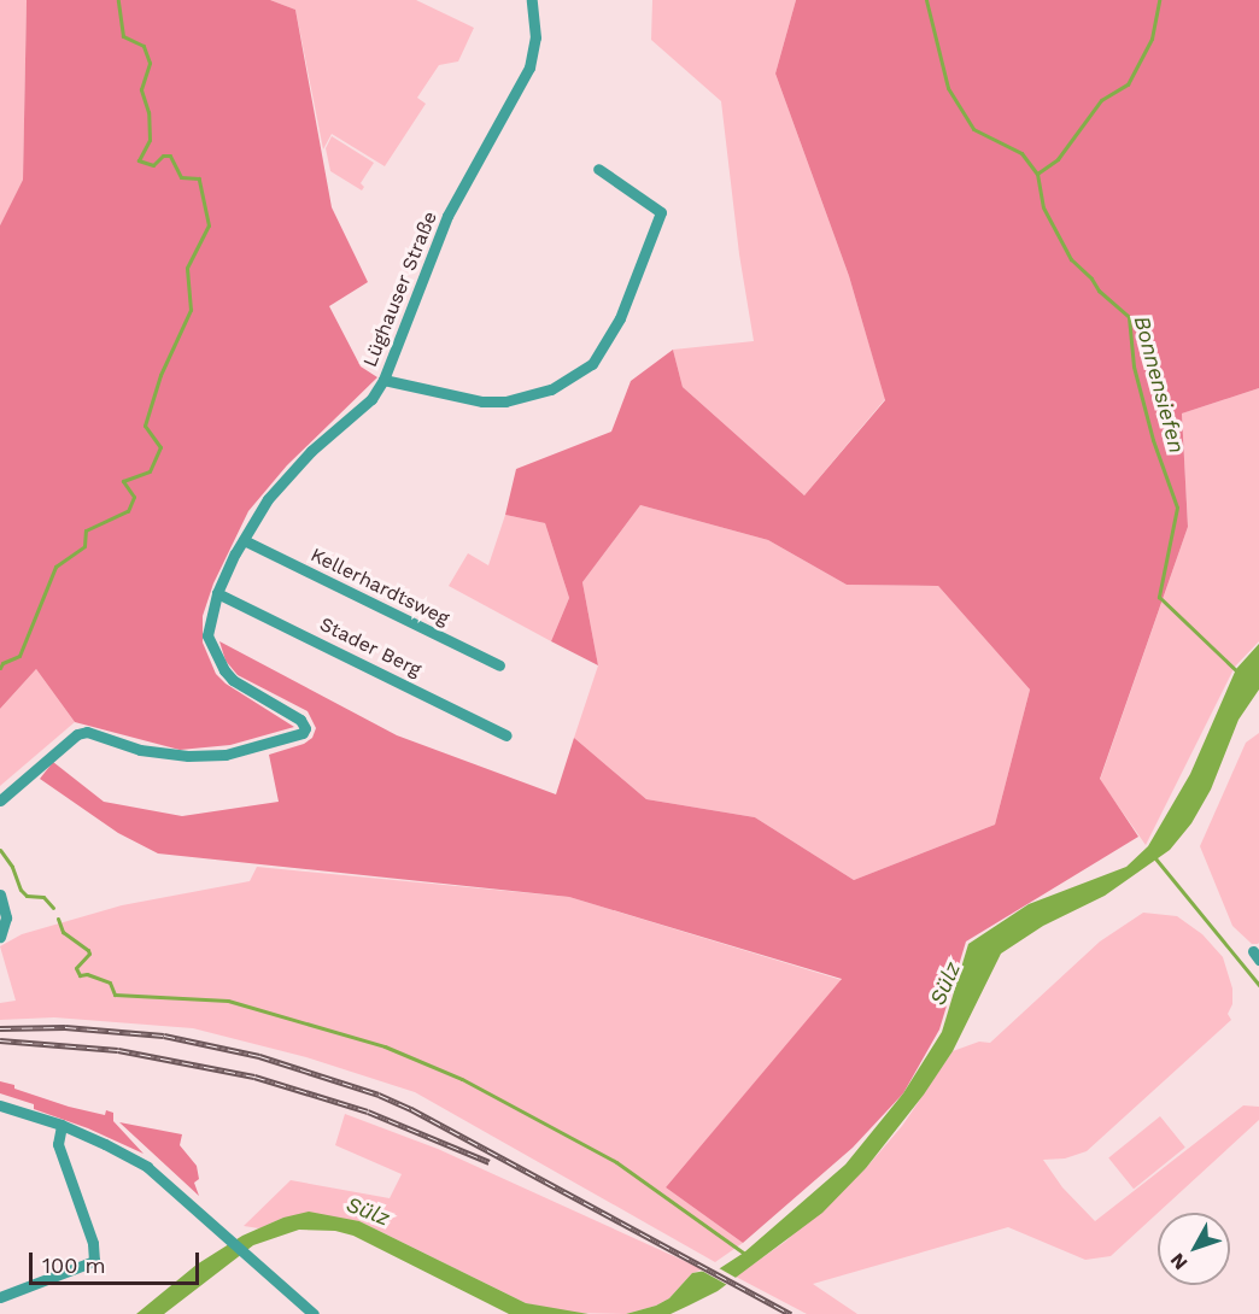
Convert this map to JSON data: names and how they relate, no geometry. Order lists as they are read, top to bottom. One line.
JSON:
{"streets":{"street":["Lüghauser Straße","Kellerhardtsweg","Stader Berg"]},"crossings":[["Lüghauser Straße","Kellerhardtsweg"],["Lüghauser Straße","Stader Berg"]],"water":["Bonnensiefen","Sülz"],"scale_bar":"100 m","north":"bottom left"}
